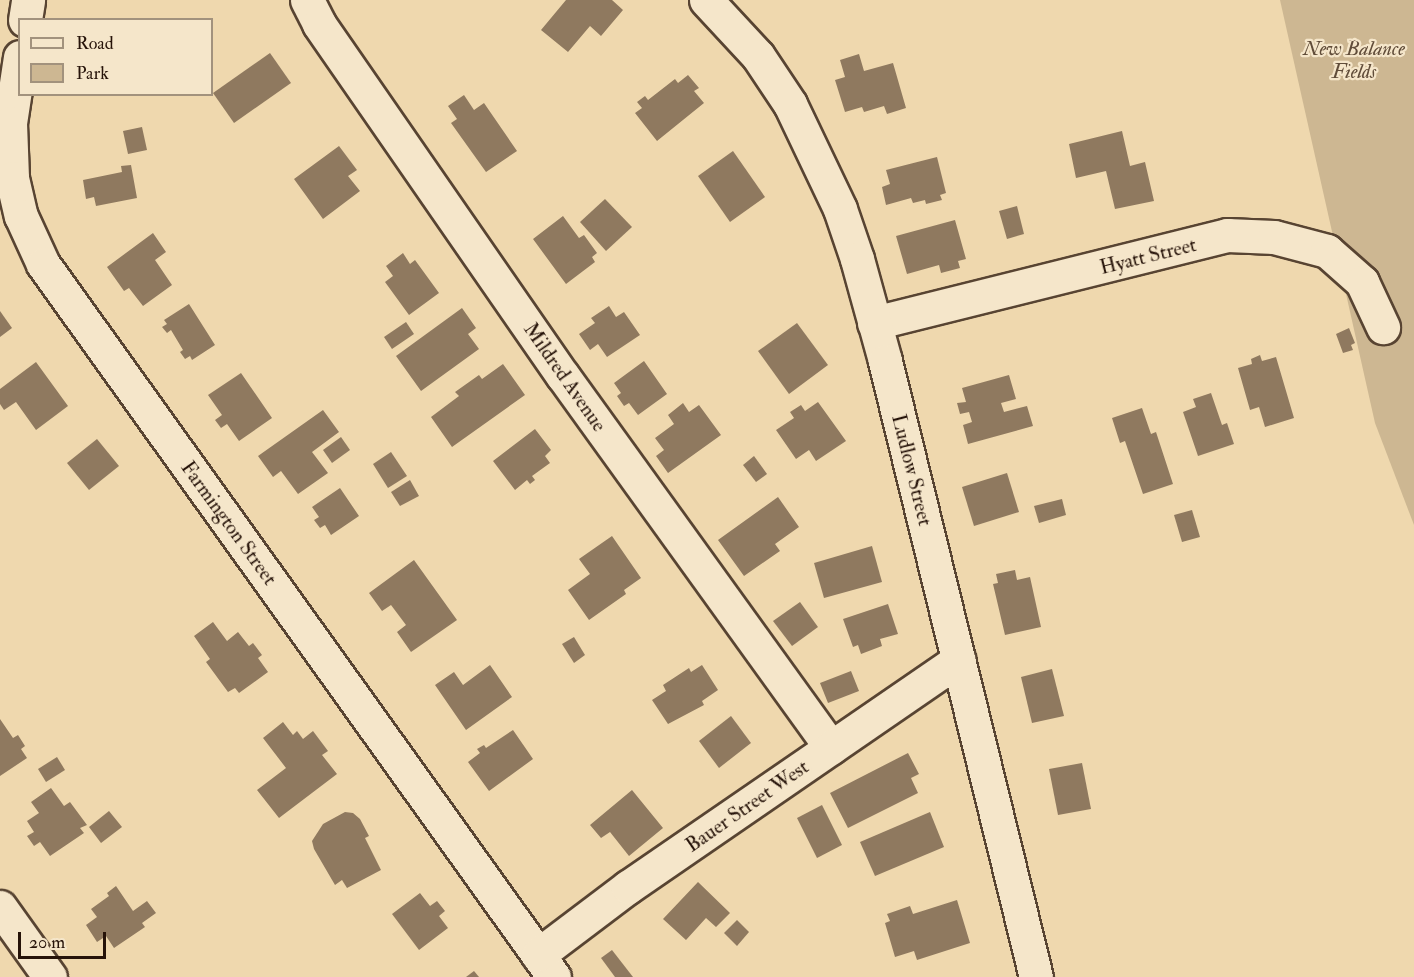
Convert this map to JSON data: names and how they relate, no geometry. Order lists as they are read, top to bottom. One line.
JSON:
{"streets":{"street":["Hyatt Street","Mildred Avenue","Ludlow Street","Farmington Street","Bauer Street West"]},"crossings":[["Hyatt Street","Ludlow Street"],["Mildred Avenue","Bauer Street West"],["Ludlow Street","Bauer Street West"],["Farmington Street","Bauer Street West"]],"parks":["New Balance Fields"],"legend":["Road","Park"],"scale_bar":"20 m"}
